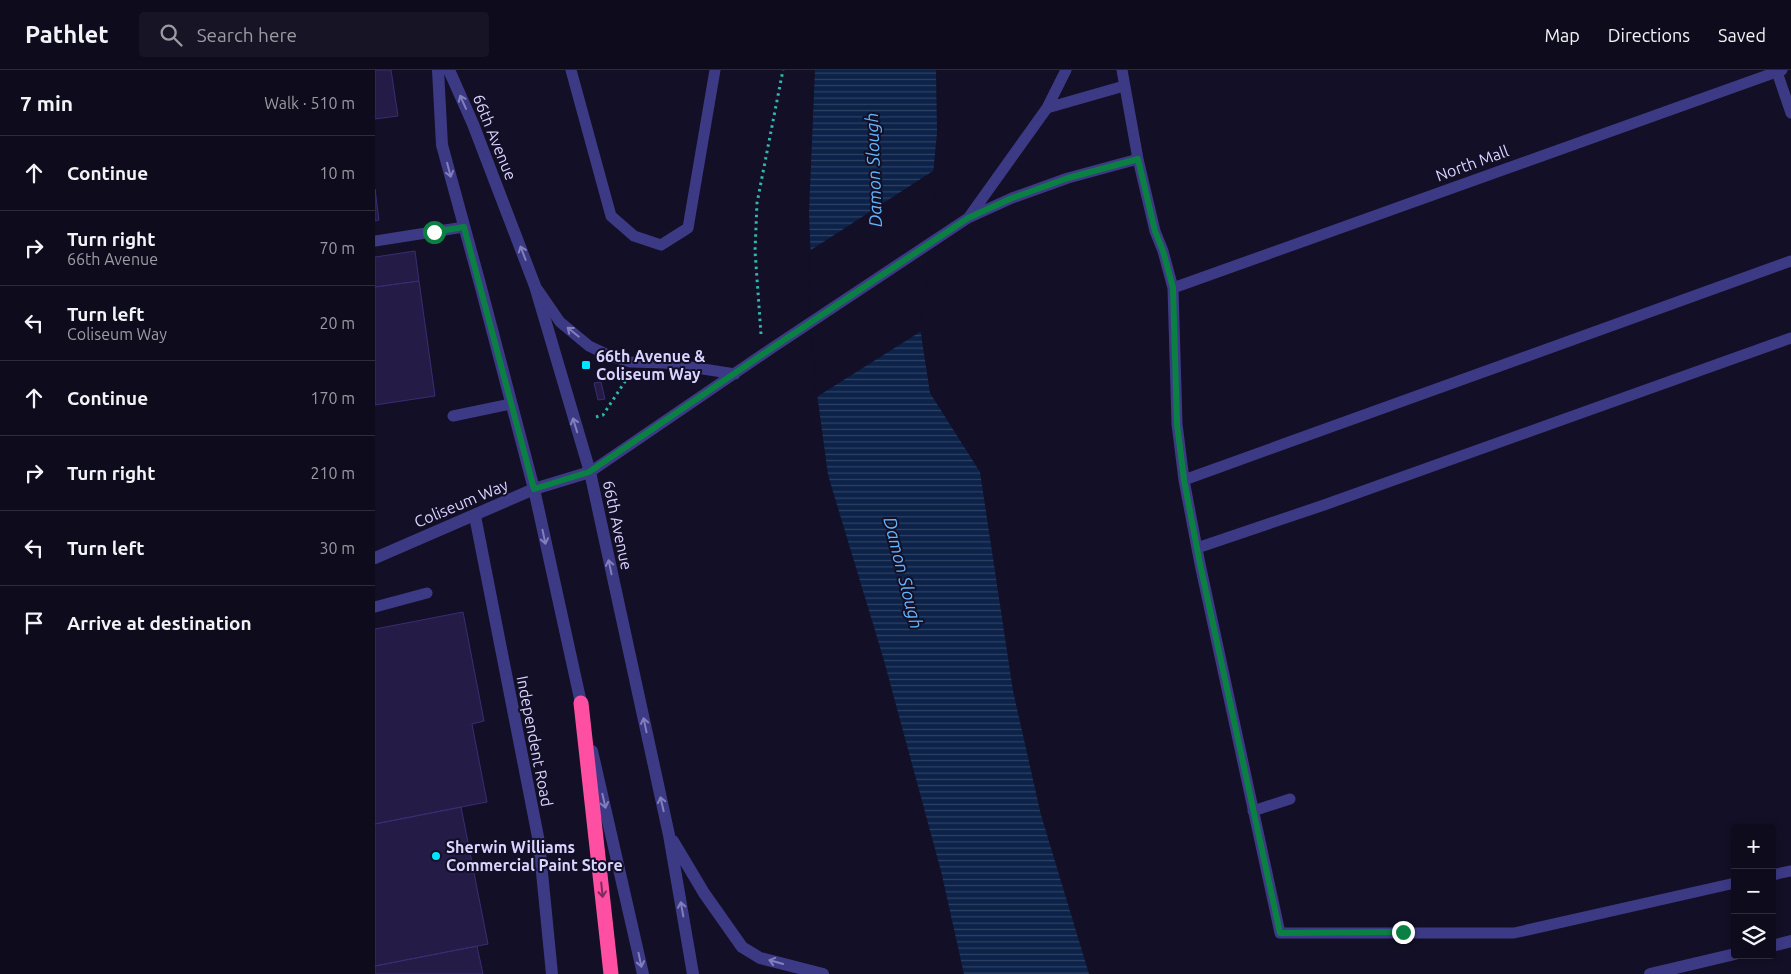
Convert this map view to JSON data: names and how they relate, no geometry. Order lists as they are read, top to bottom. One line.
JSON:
{"streets":{"street":["66th Avenue","Coliseum Way","Independent Road"],"lane":["North Mall"]},"crossings":[["66th Avenue","Coliseum Way"],["Coliseum Way","Independent Road"]],"water":["Damon Slough"],"places":{"transit":["66th Avenue & Coliseum Way"],"other":["Sherwin Williams Commercial Paint Store"]},"page":{"header":"Pathlet","search":"Search here","nav":["Map","Directions","Saved"],"heading":["7 min","Walk · 510 m"],"list":[["Continue","10 m"],["Turn right","66th Avenue","70 m"],["Turn left","Coliseum Way","20 m"],["Continue","170 m"],["Turn right","210 m"],["Turn left","30 m"],"Arrive at destination"],"map_buttons":["+","−"]}}
